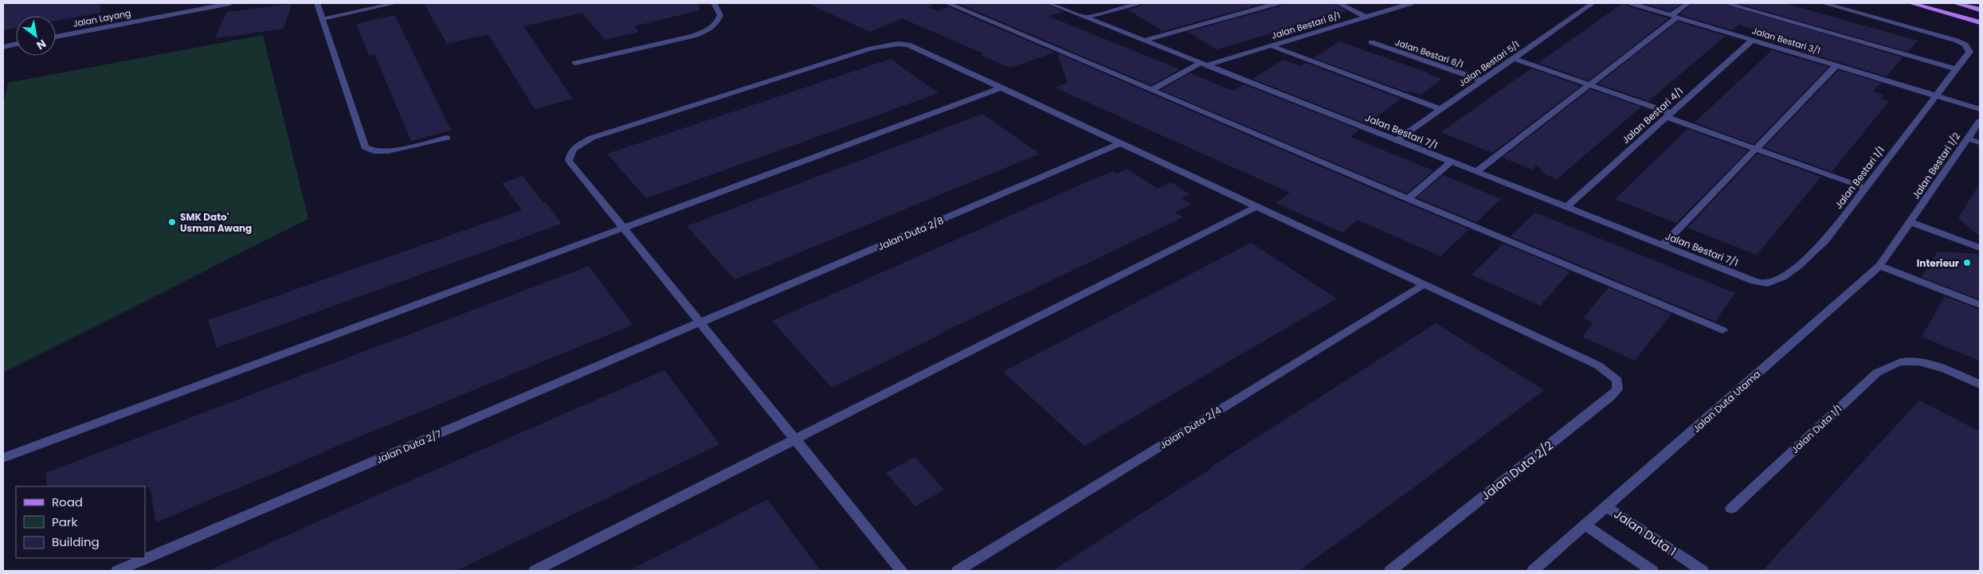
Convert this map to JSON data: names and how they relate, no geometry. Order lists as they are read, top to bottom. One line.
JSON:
{"streets":{"street":["Jalan Layang","Jalan Bestari 8/1","Jalan Bestari 3/1","Jalan Bestari 6/1","Jalan Bestari 5/1","Jalan Bestari 4/1","Jalan Bestari 7/1","Jalan Bestari 1/2","Jalan Bestari 1/1","Jalan Duta 2/8","Jalan Duta Utama","Jalan Duta 2/4","Jalan Duta 1/1","Jalan Duta 2/7","Jalan Duta 2/2","Jalan Duta 1"]},"crossings":[["Jalan Bestari 8/1","Jalan Bestari 7/1"],["Jalan Bestari 3/1","Jalan Bestari 4/1"],["Jalan Bestari 3/1","Jalan Bestari 1/1"],["Jalan Bestari 6/1","Jalan Bestari 5/1"],["Jalan Bestari 5/1","Jalan Bestari 7/1"],["Jalan Bestari 4/1","Jalan Bestari 7/1"],["Jalan Bestari 7/1","Jalan Bestari 1/1"],["Jalan Bestari 1/2","Jalan Duta Utama"],["Jalan Duta 2/8","Jalan Duta 2/7"],["Jalan Duta Utama","Jalan Duta 1"],["Jalan Duta 2/4","Jalan Duta 2/2"]],"places":["SMK Dato' Usman Awang","Interieur"],"legend":["Road","Park","Building"],"north":"bottom right"}
